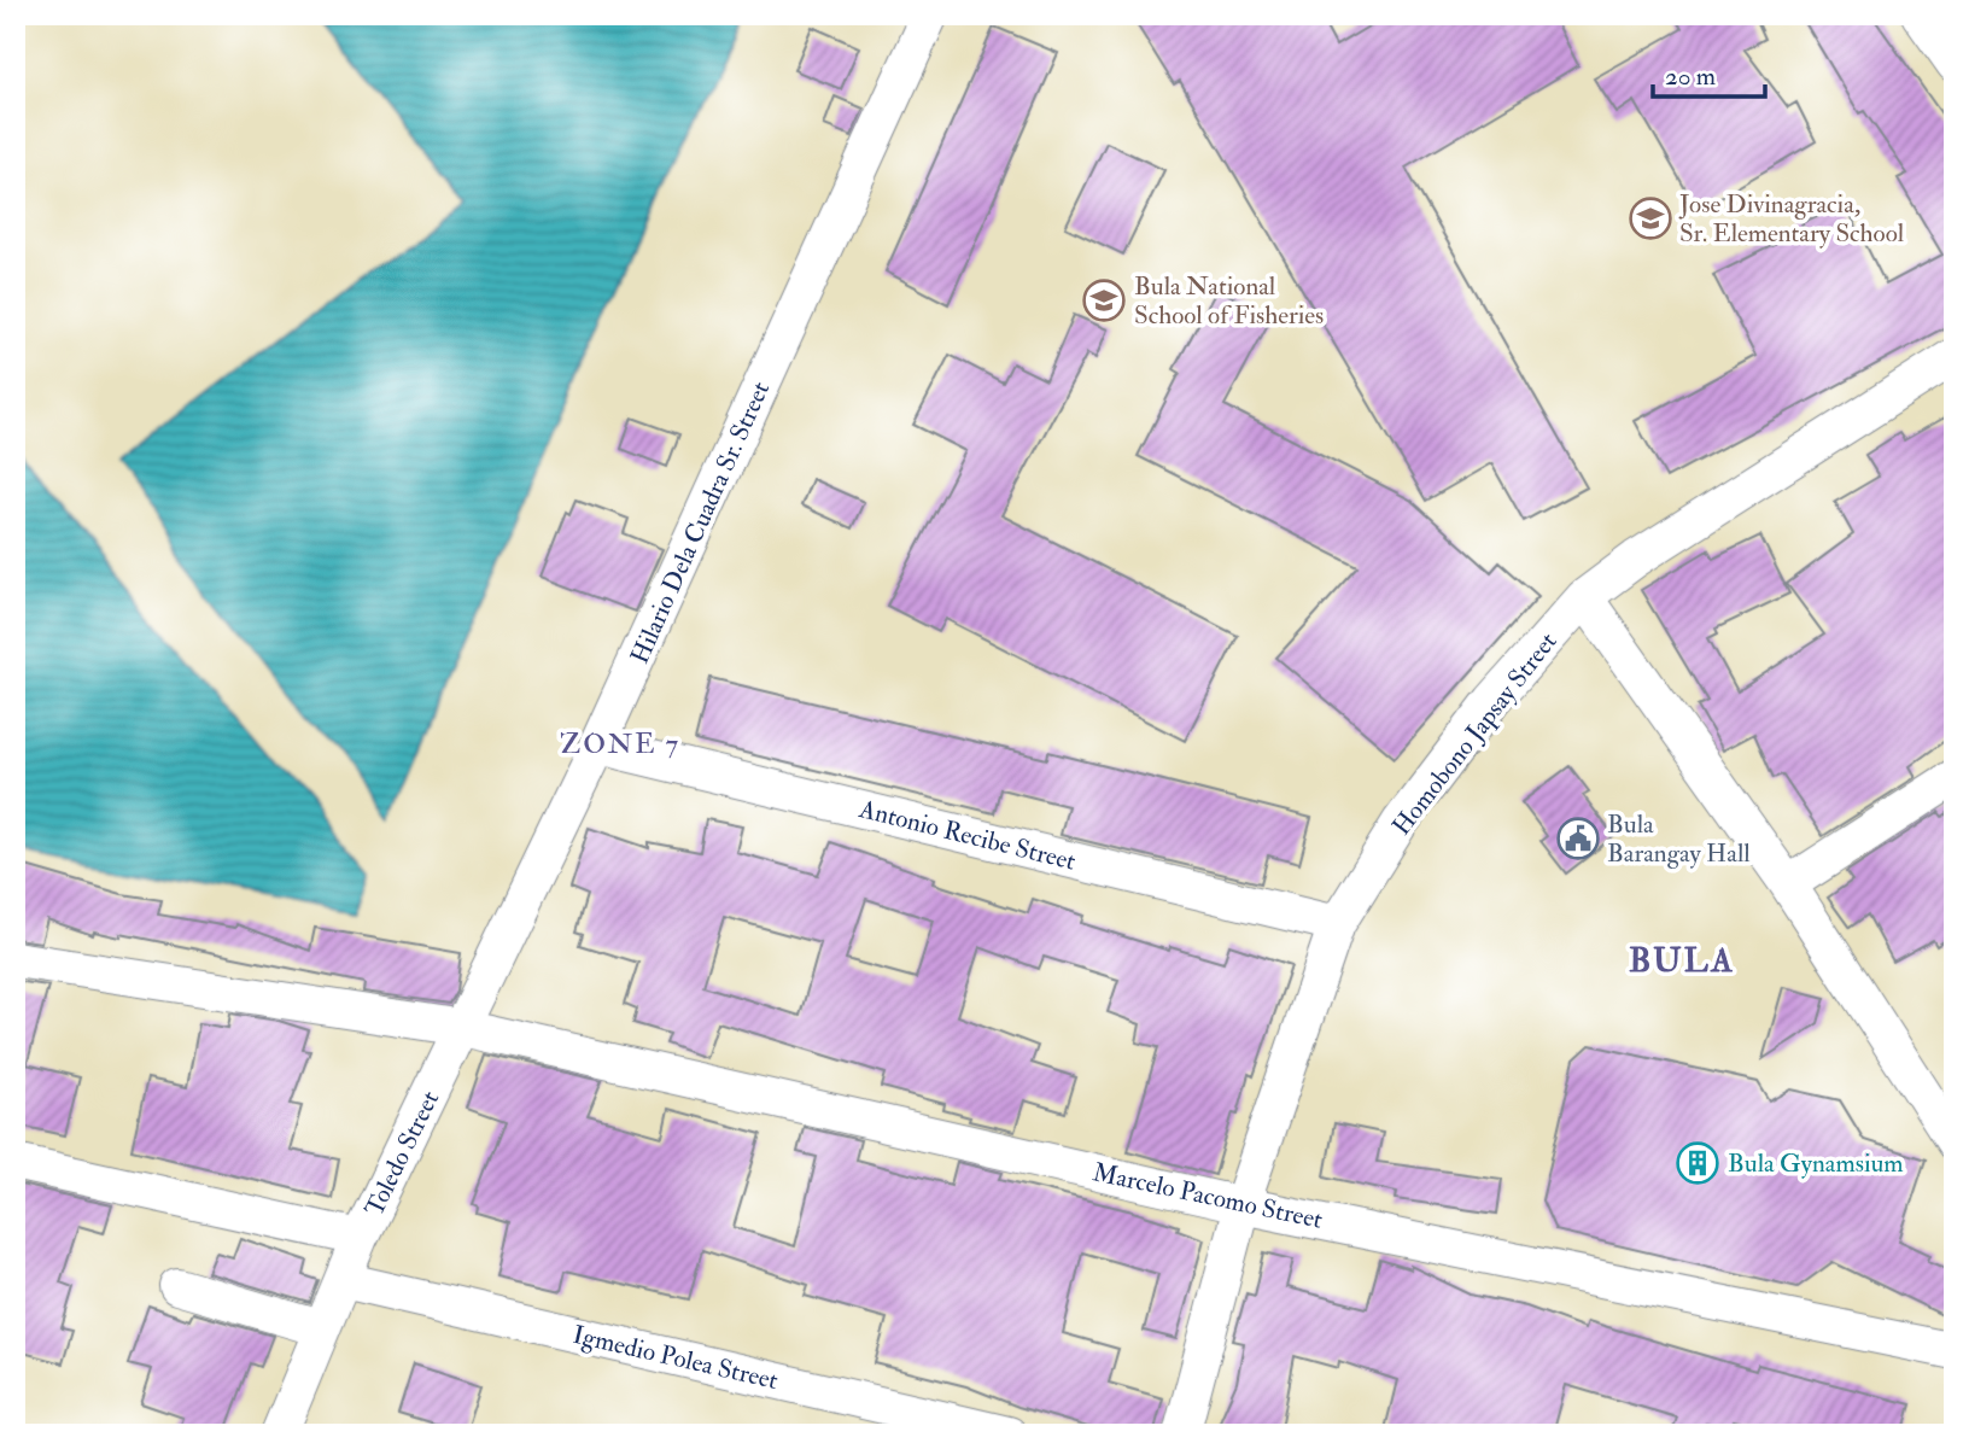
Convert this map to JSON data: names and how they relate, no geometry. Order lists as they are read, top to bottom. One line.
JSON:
{"streets":{"street":["Hilario Dela Cuadra Sr. Street","Homobono Japsay Street","Antonio Recibe Street","Toledo Street","Marcelo Pacomo Street","Igmedio Polea Street"]},"crossings":[["Hilario Dela Cuadra Sr. Street","Antonio Recibe Street"],["Hilario Dela Cuadra Sr. Street","Toledo Street"],["Hilario Dela Cuadra Sr. Street","Marcelo Pacomo Street"],["Homobono Japsay Street","Antonio Recibe Street"],["Homobono Japsay Street","Marcelo Pacomo Street"],["Toledo Street","Marcelo Pacomo Street"],["Toledo Street","Igmedio Polea Street"]],"districts":["ZONE 7","BULA"],"places":{"school or university":["Jose Divinagracia, Sr. Elementary School","Bula National School of Fisheries"],"public building":["Bula Barangay Hall"],"building":["Bula Gynamsium"]},"scale_bar":"20 m"}
